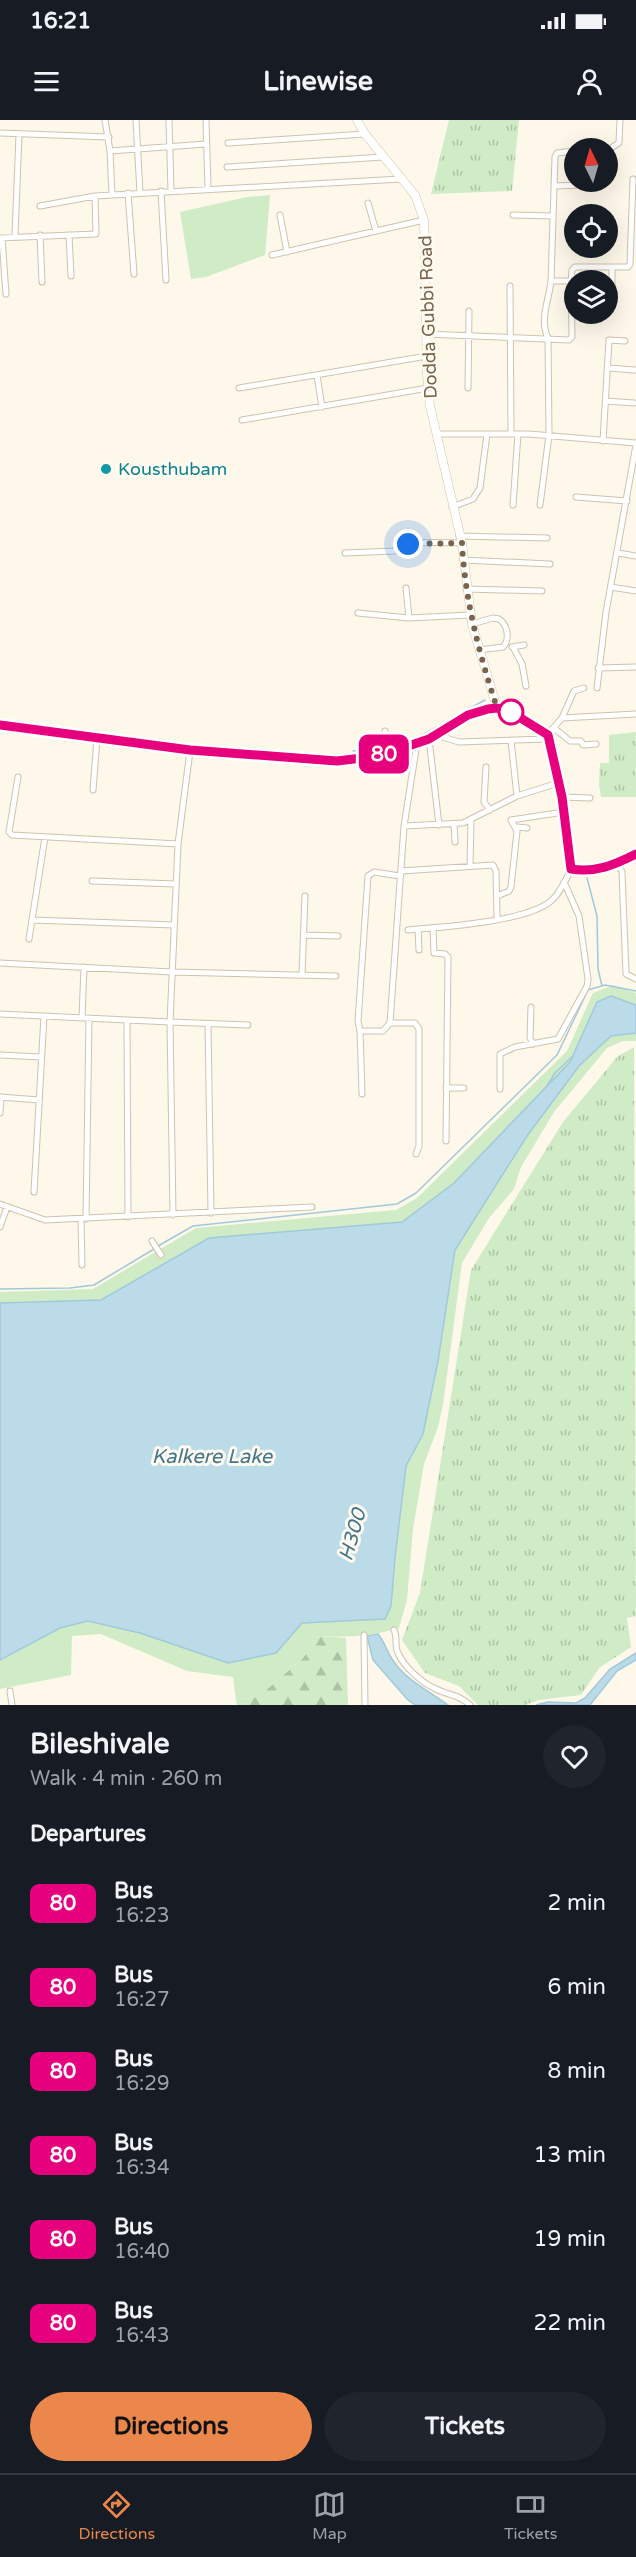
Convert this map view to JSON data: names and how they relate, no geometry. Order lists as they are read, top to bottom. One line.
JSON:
{"streets":{"main road":["Dodda Gubbi Road"]},"water":["Kalkere Lake","H300"],"places":["Kousthubam"],"lines":["bus line 80"],"north":"top","page":{"status":"16:21","header":"Linewise","on_map":"80","heading":[["Bileshivale","Walk · 4 min · 260 m"],"Departures"],"list":[{"mark":"80","name":"Bus","note":"16:23","value":"2 min"},{"mark":"80","name":"Bus","note":"16:27","value":"6 min"},{"mark":"80","name":"Bus","note":"16:29","value":"8 min"},{"mark":"80","name":"Bus","note":"16:34","value":"13 min"},{"mark":"80","name":"Bus","note":"16:40","value":"19 min"},{"mark":"80","name":"Bus","note":"16:43","value":"22 min"}],"buttons":["Directions","Tickets"],"tabs":["Directions","Map","Tickets"]}}
